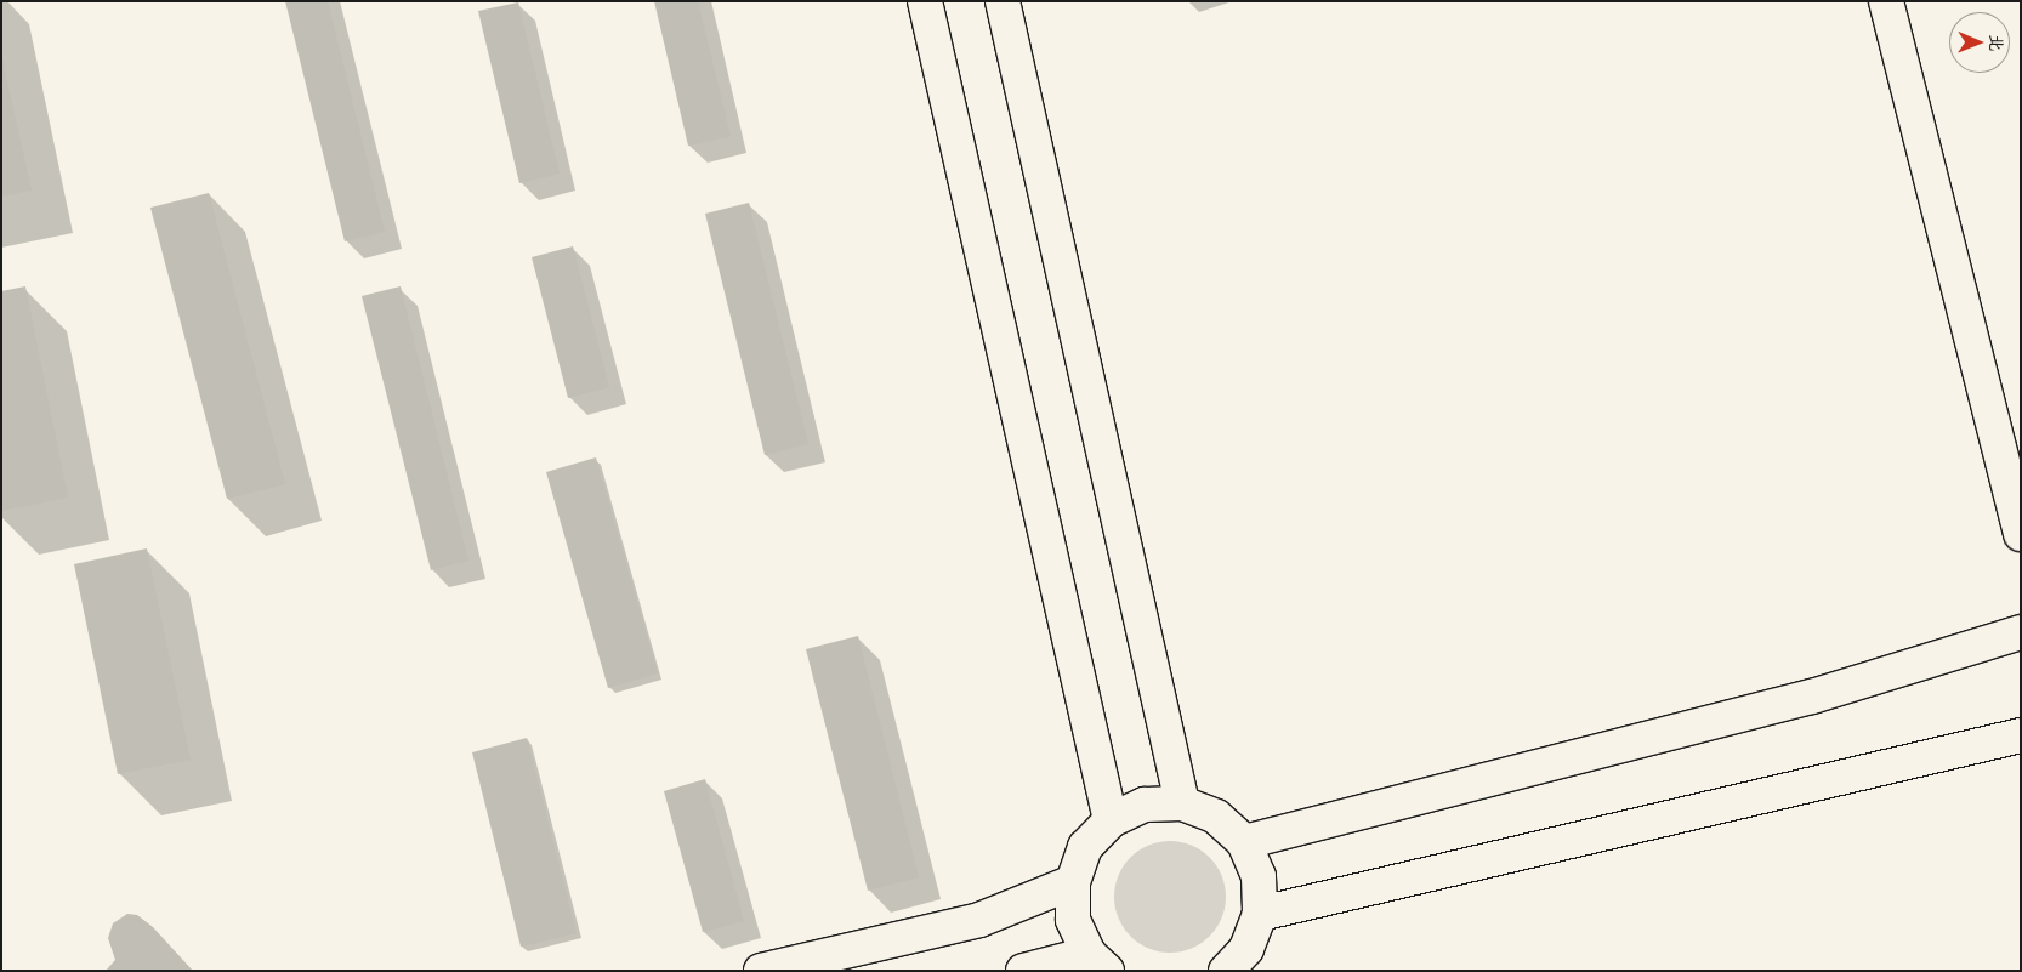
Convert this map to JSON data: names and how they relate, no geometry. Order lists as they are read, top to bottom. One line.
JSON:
{"north":"right"}
